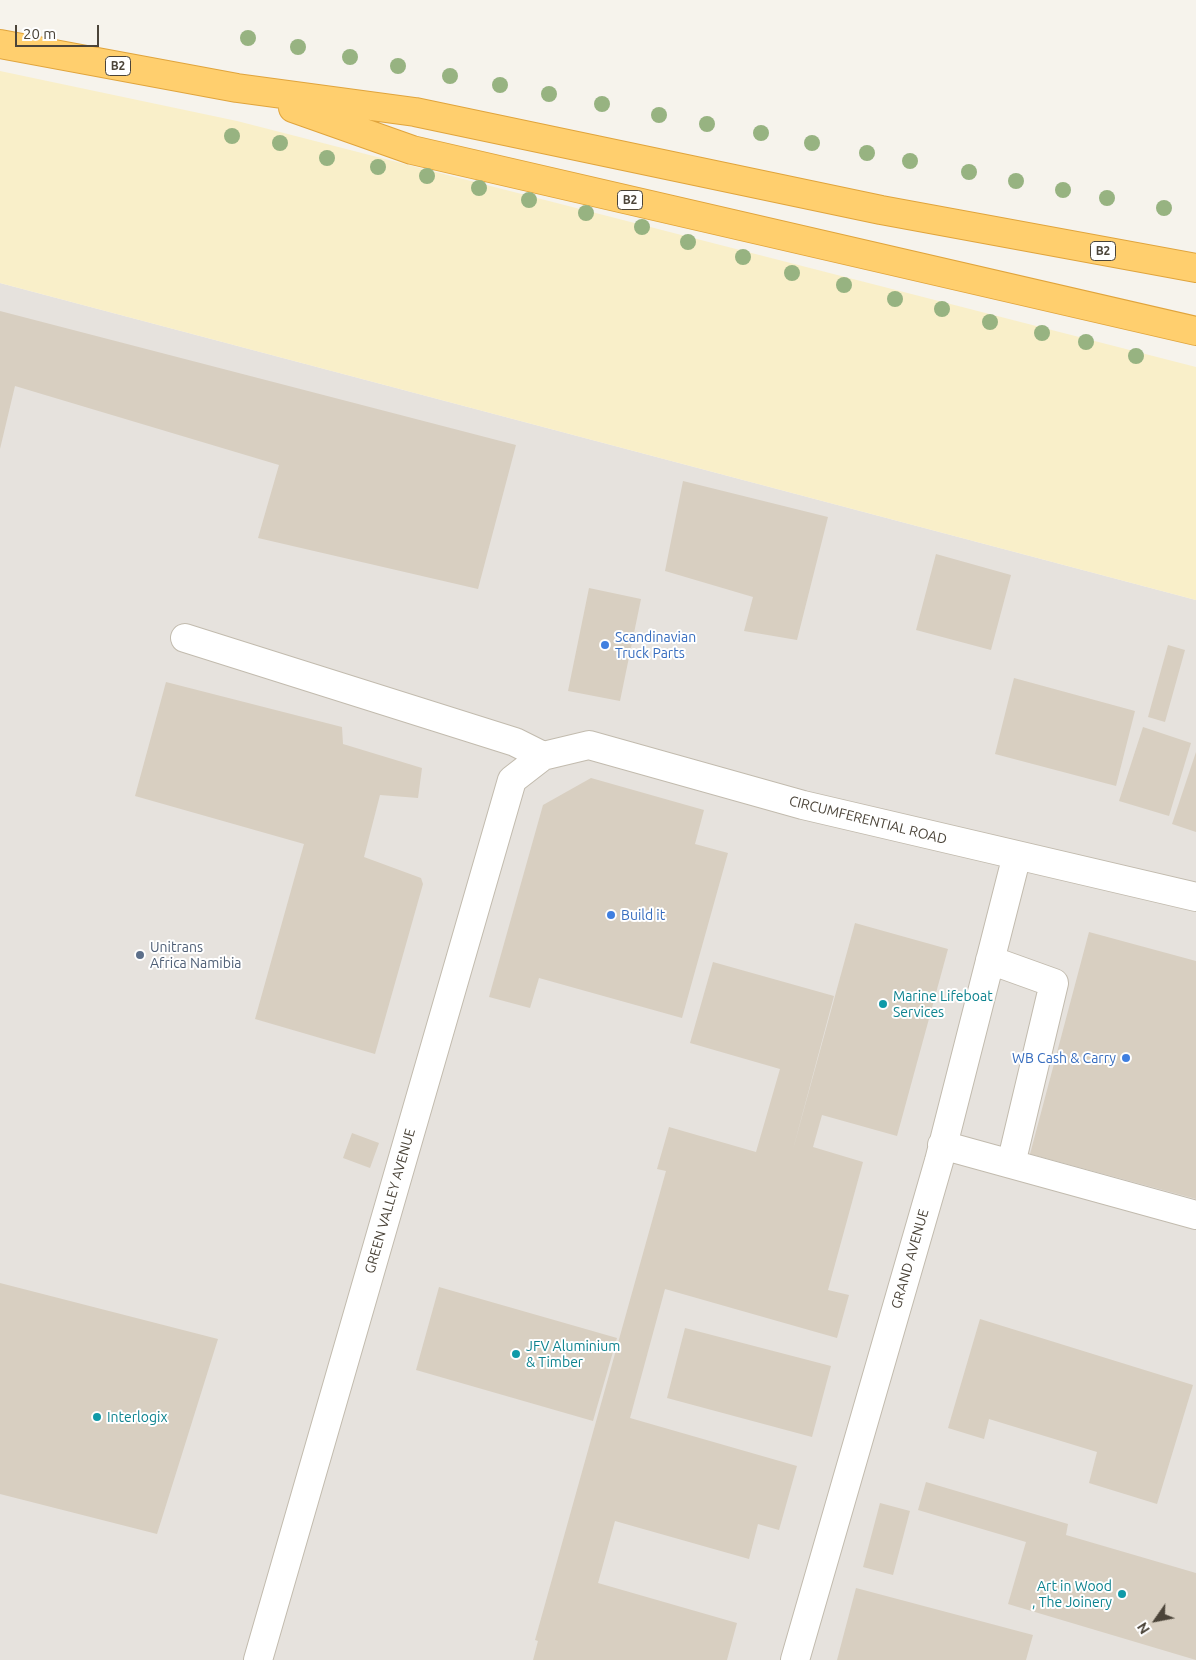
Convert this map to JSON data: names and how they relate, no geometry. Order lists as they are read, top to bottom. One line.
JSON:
{"streets":{"highway":["B2"],"street":["CIRCUMFERENTIAL ROAD","GREEN VALLEY AVENUE","GRAND AVENUE"]},"crossings":[["CIRCUMFERENTIAL ROAD","GREEN VALLEY AVENUE"],["CIRCUMFERENTIAL ROAD","GRAND AVENUE"]],"places":["Scandinavian Truck Parts","Build it","Unitrans Africa Namibia","Marine Lifeboat Services","WB Cash & Carry","JFV Aluminium & Timber","Interlogix","Art in Wood , The Joinery"],"scale_bar":"20 m","north":"bottom left"}
